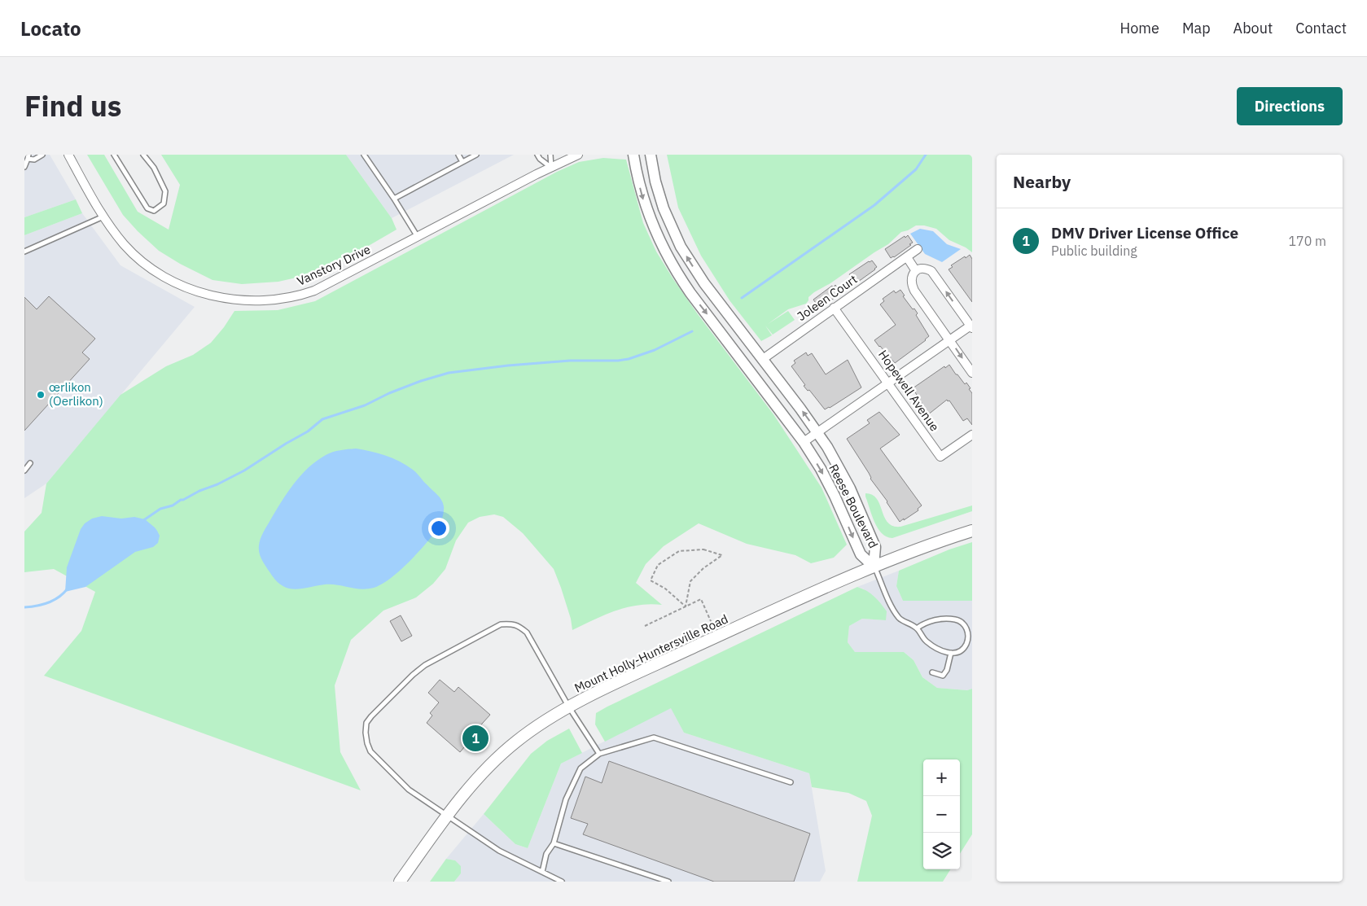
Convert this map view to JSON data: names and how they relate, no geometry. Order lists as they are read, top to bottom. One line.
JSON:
{"streets":{"main road":["Mount Holly-Huntersville Road"],"street":["Vanstory Drive","Joleen Court","Hopewell Avenue","Reese Boulevard"]},"crossings":[["Joleen Court","Hopewell Avenue"],["Joleen Court","Reese Boulevard"],["Reese Boulevard","Mount Holly-Huntersville Road"]],"places":["œrlikon (Oerlikon)"],"page":{"header":"Locato","nav":["Home","Map","About","Contact"],"title":"Find us","buttons":"Directions","heading":"Nearby","list":[{"mark":"1","name":"DMV Driver License Office","note":"Public building","value":"170 m"}],"pins":"1","map_buttons":["+","−"]}}
